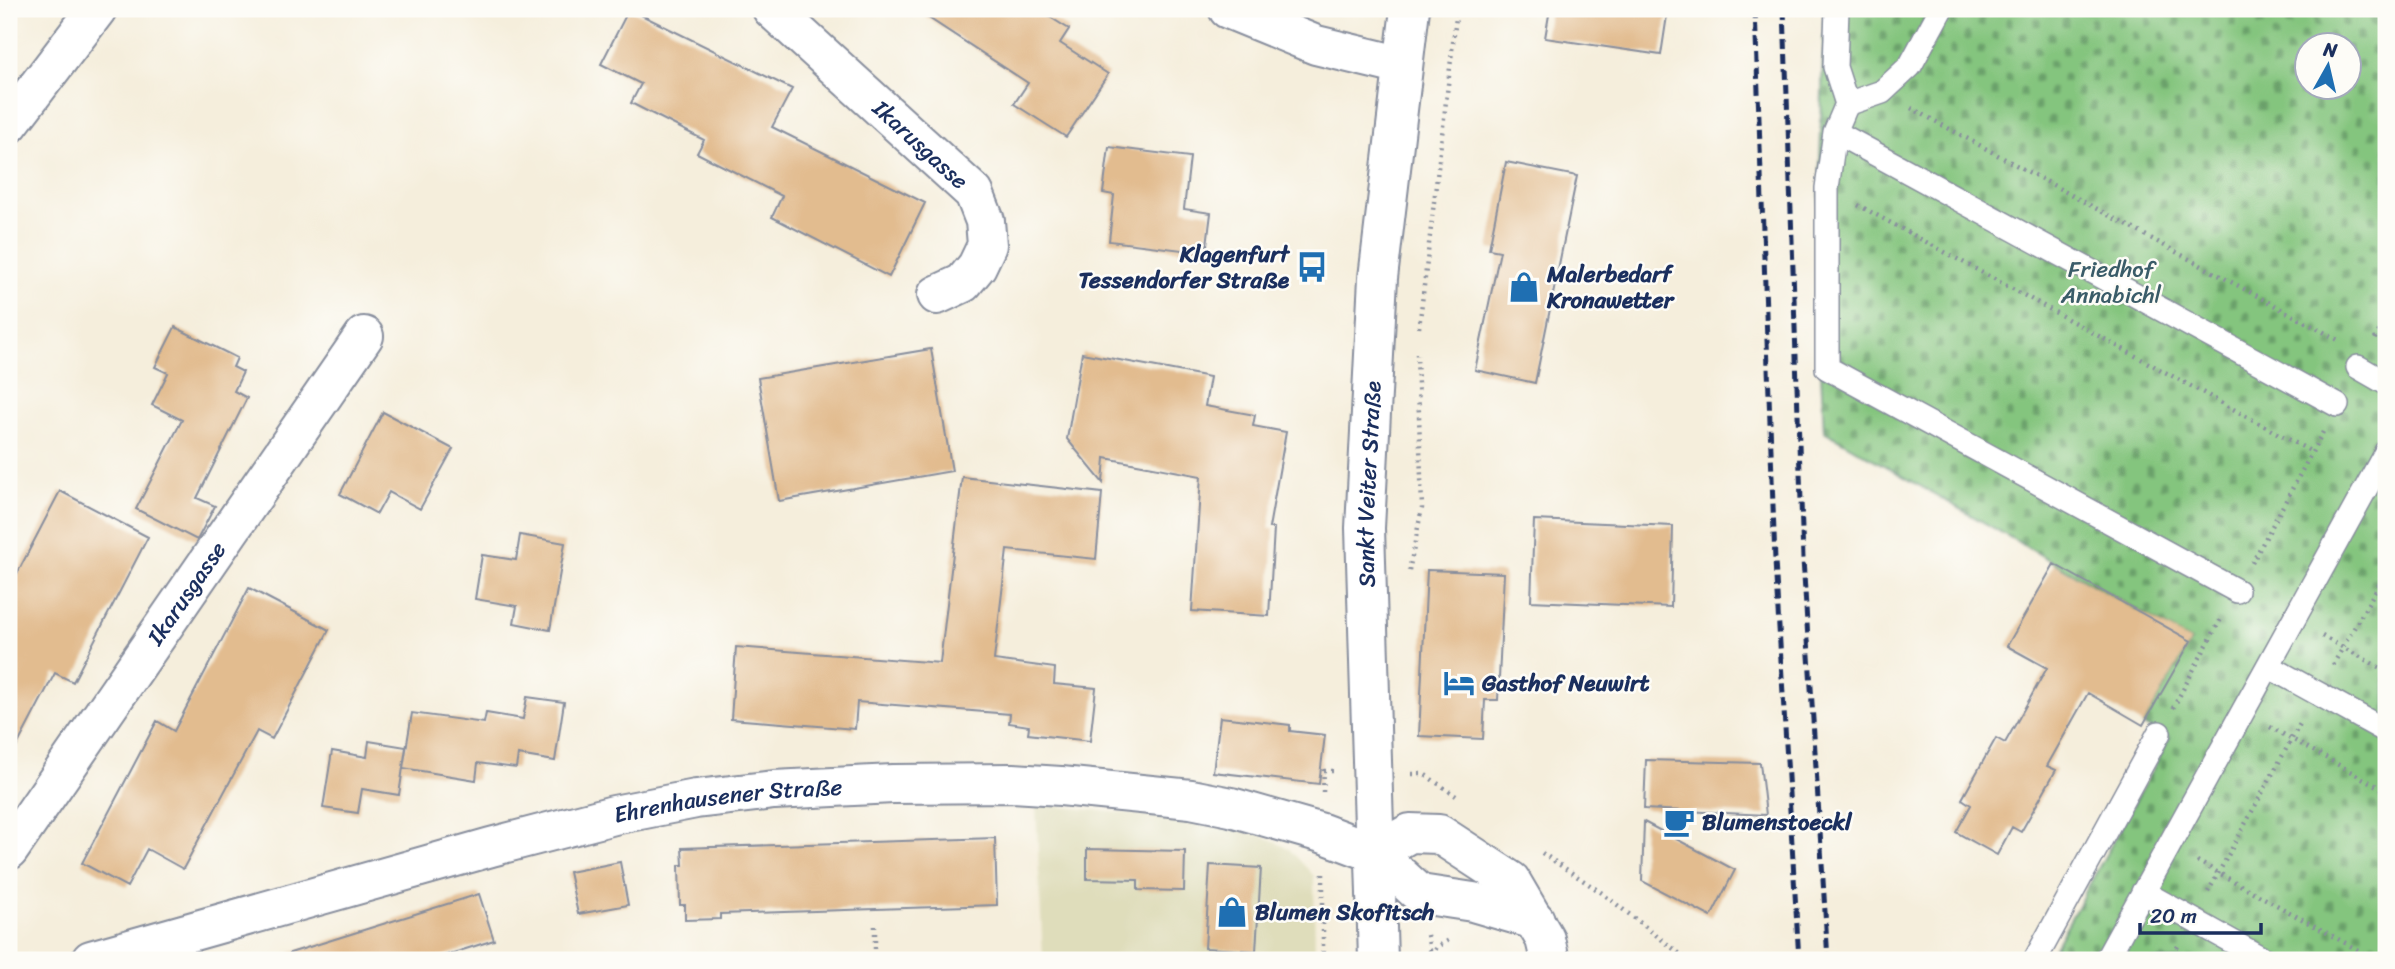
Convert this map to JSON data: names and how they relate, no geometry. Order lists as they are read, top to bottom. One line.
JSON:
{"streets":{"street":["Ikarusgasse","Sankt Veiter Straße","Ehrenhausener Straße"]},"crossings":[["Sankt Veiter Straße","Ehrenhausener Straße"]],"parks":["Friedhof Annabichl"],"places":{"bus stop":["Klagenfurt Tessendorfer Straße"],"shop":["Malerbedarf Kronawetter","Blumen Skofitsch"],"hotel":["Gasthof Neuwirt"],"cafe":["Blumenstoeckl"]},"scale_bar":"20 m","north":"top"}
